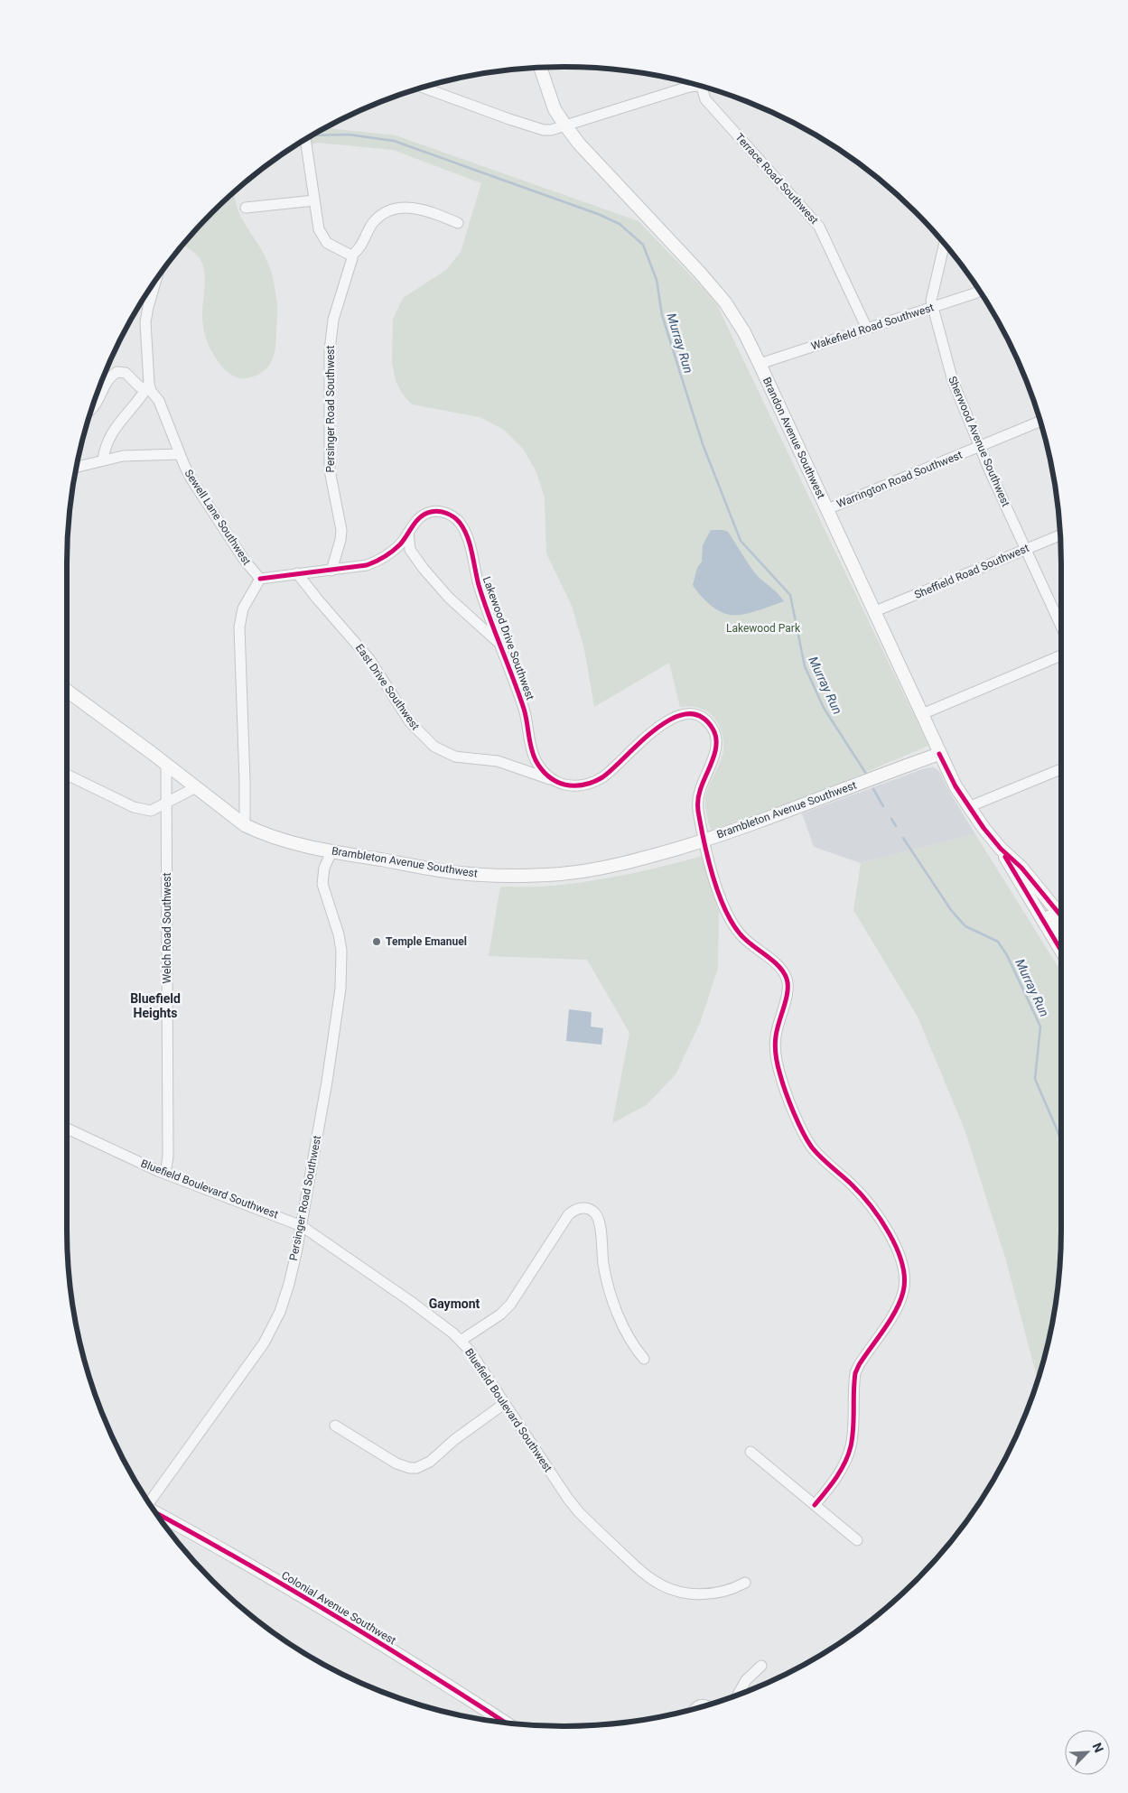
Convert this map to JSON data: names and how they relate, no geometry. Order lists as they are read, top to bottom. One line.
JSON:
{"streets":{"main road":["Brandon Avenue Southwest","Brambleton Avenue Southwest","Colonial Avenue Southwest"],"street":["Terrace Road Southwest","Wakefield Road Southwest","Persinger Road Southwest","Sherwood Avenue Southwest","Warrington Road Southwest","Sewell Lane Southwest","Sheffield Road Southwest","Lakewood Drive Southwest","East Drive Southwest","Welch Road Southwest","Bluefield Boulevard Southwest"]},"crossings":[["Terrace Road Southwest","Wakefield Road Southwest"],["Wakefield Road Southwest","Brandon Avenue Southwest"],["Wakefield Road Southwest","Sherwood Avenue Southwest"],["Persinger Road Southwest","Lakewood Drive Southwest"],["Persinger Road Southwest","Brambleton Avenue Southwest"],["Persinger Road Southwest","Bluefield Boulevard Southwest"],["Brandon Avenue Southwest","Warrington Road Southwest"],["Brandon Avenue Southwest","Sheffield Road Southwest"],["Brandon Avenue Southwest","Brambleton Avenue Southwest"],["Sherwood Avenue Southwest","Warrington Road Southwest"],["Sherwood Avenue Southwest","Sheffield Road Southwest"],["Sewell Lane Southwest","Lakewood Drive Southwest"],["Lakewood Drive Southwest","East Drive Southwest"],["Brambleton Avenue Southwest","Welch Road Southwest"],["Welch Road Southwest","Bluefield Boulevard Southwest"]],"districts":["Bluefield Heights","Gaymont"],"water":["Murray Run"],"parks":["Lakewood Park"],"places":["Temple Emanuel"],"north":"top right"}
